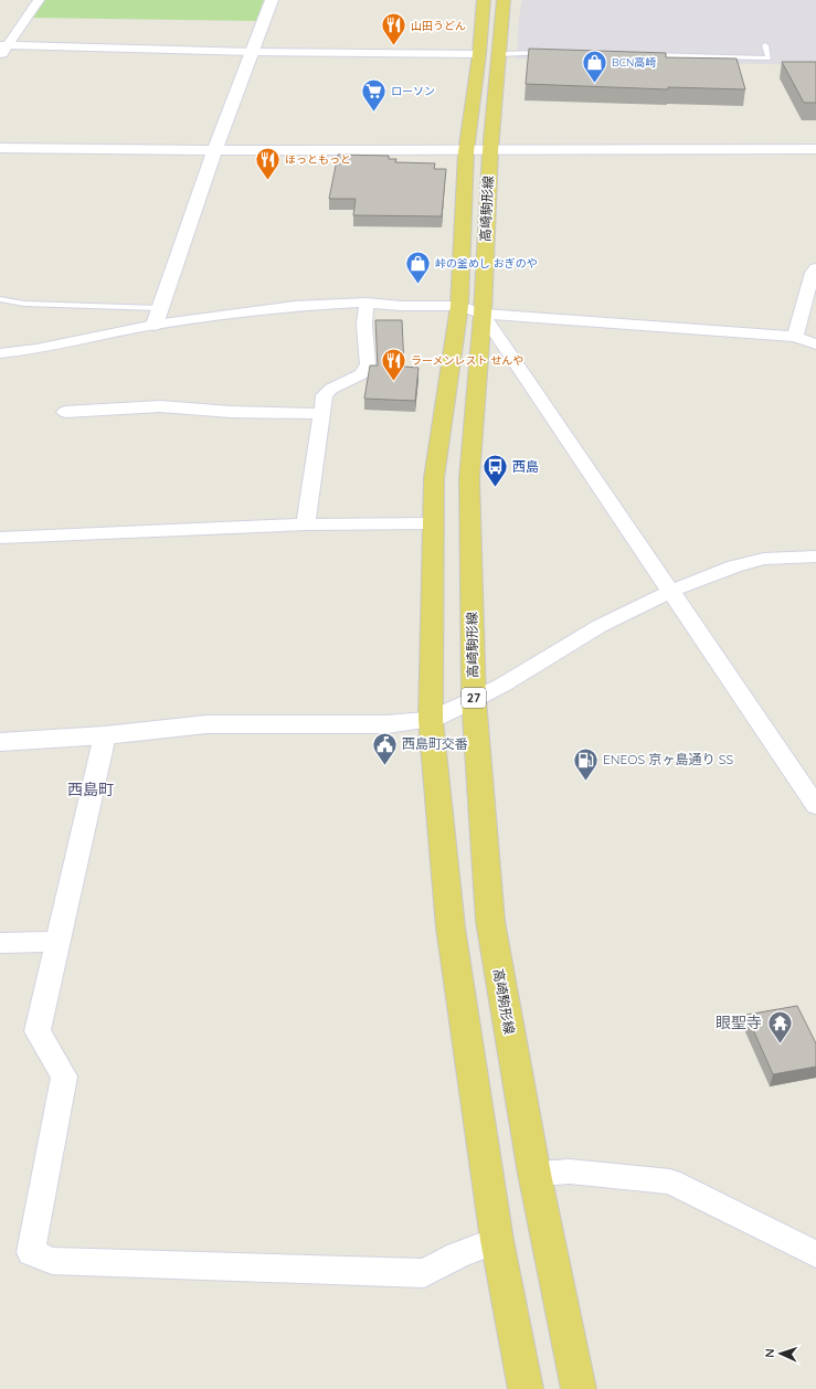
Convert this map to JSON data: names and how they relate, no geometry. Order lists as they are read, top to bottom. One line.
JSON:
{"streets":{"main road":["高崎駒形線","27"]},"districts":["西島町"],"places":{"restaurant":["山田うどん","ほっともっと","ラーメンレスト せんや"],"shop":["BCN高崎","峠の釜めし おぎのや"],"supermarket":["ローソン"],"bus stop":["西島"],"public building":["西島町交番"],"fuel station":["ENEOS 京ヶ島通り SS"],"temple":["眼聖寺"]},"north":"left"}
